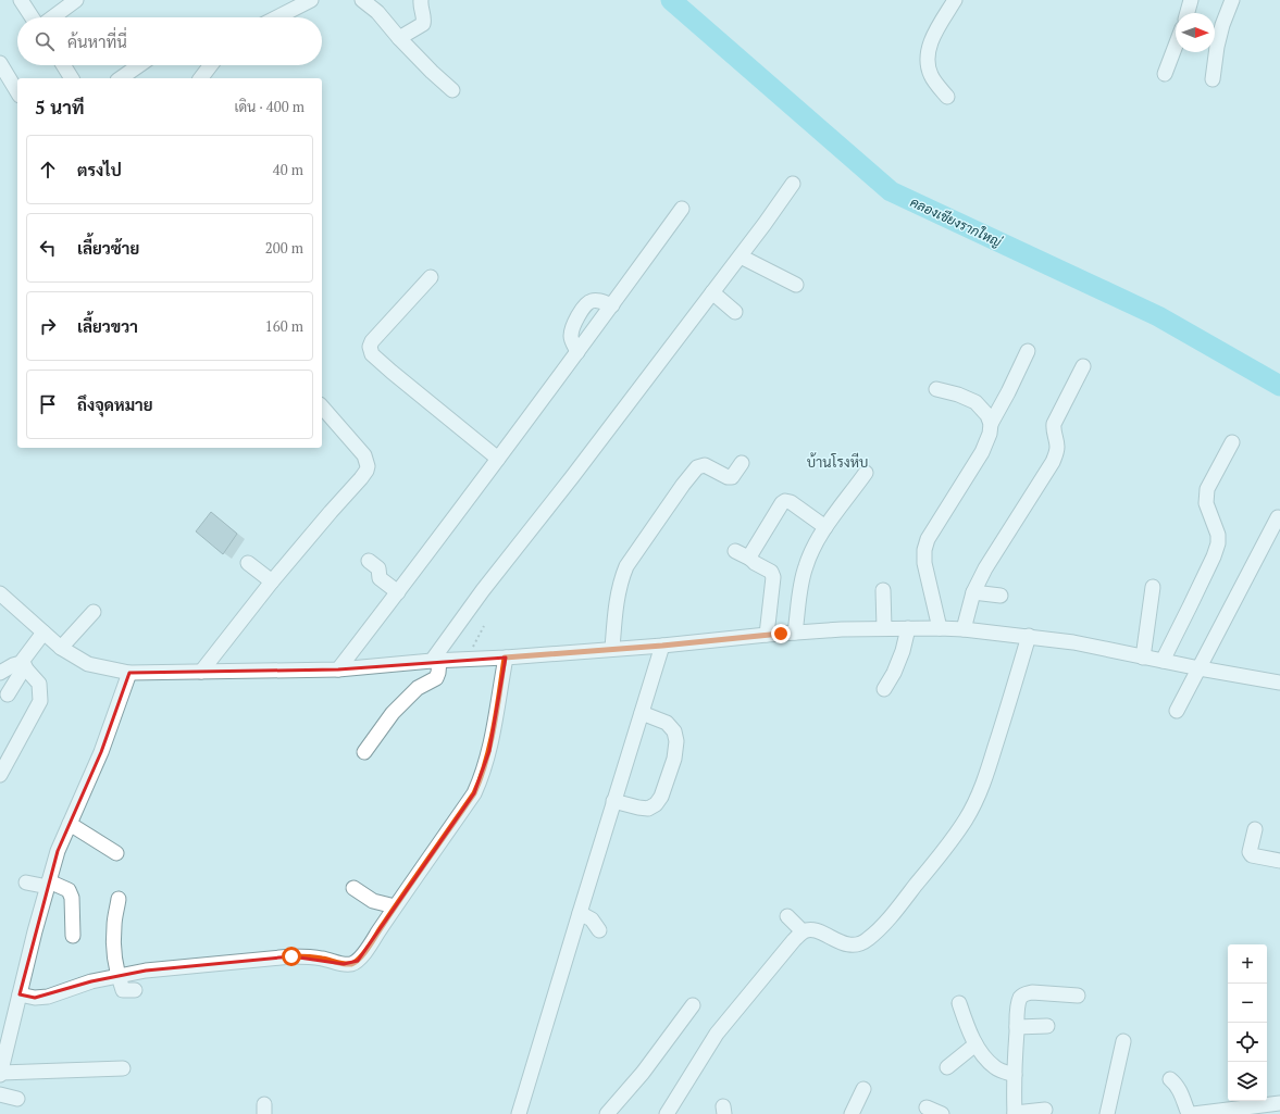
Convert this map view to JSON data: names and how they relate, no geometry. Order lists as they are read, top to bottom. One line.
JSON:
{"districts":["บ้านโรงหีบ"],"water":["คลองเชียงรากใหญ่"],"north":"right","page":{"search":"ค้นหาที่นี่","heading":["5 นาที","เดิน · 400 m"],"list":[["ตรงไป","40 m"],["เลี้ยวซ้าย","200 m"],["เลี้ยวขวา","160 m"],"ถึงจุดหมาย"],"map_buttons":["+","−"]}}
